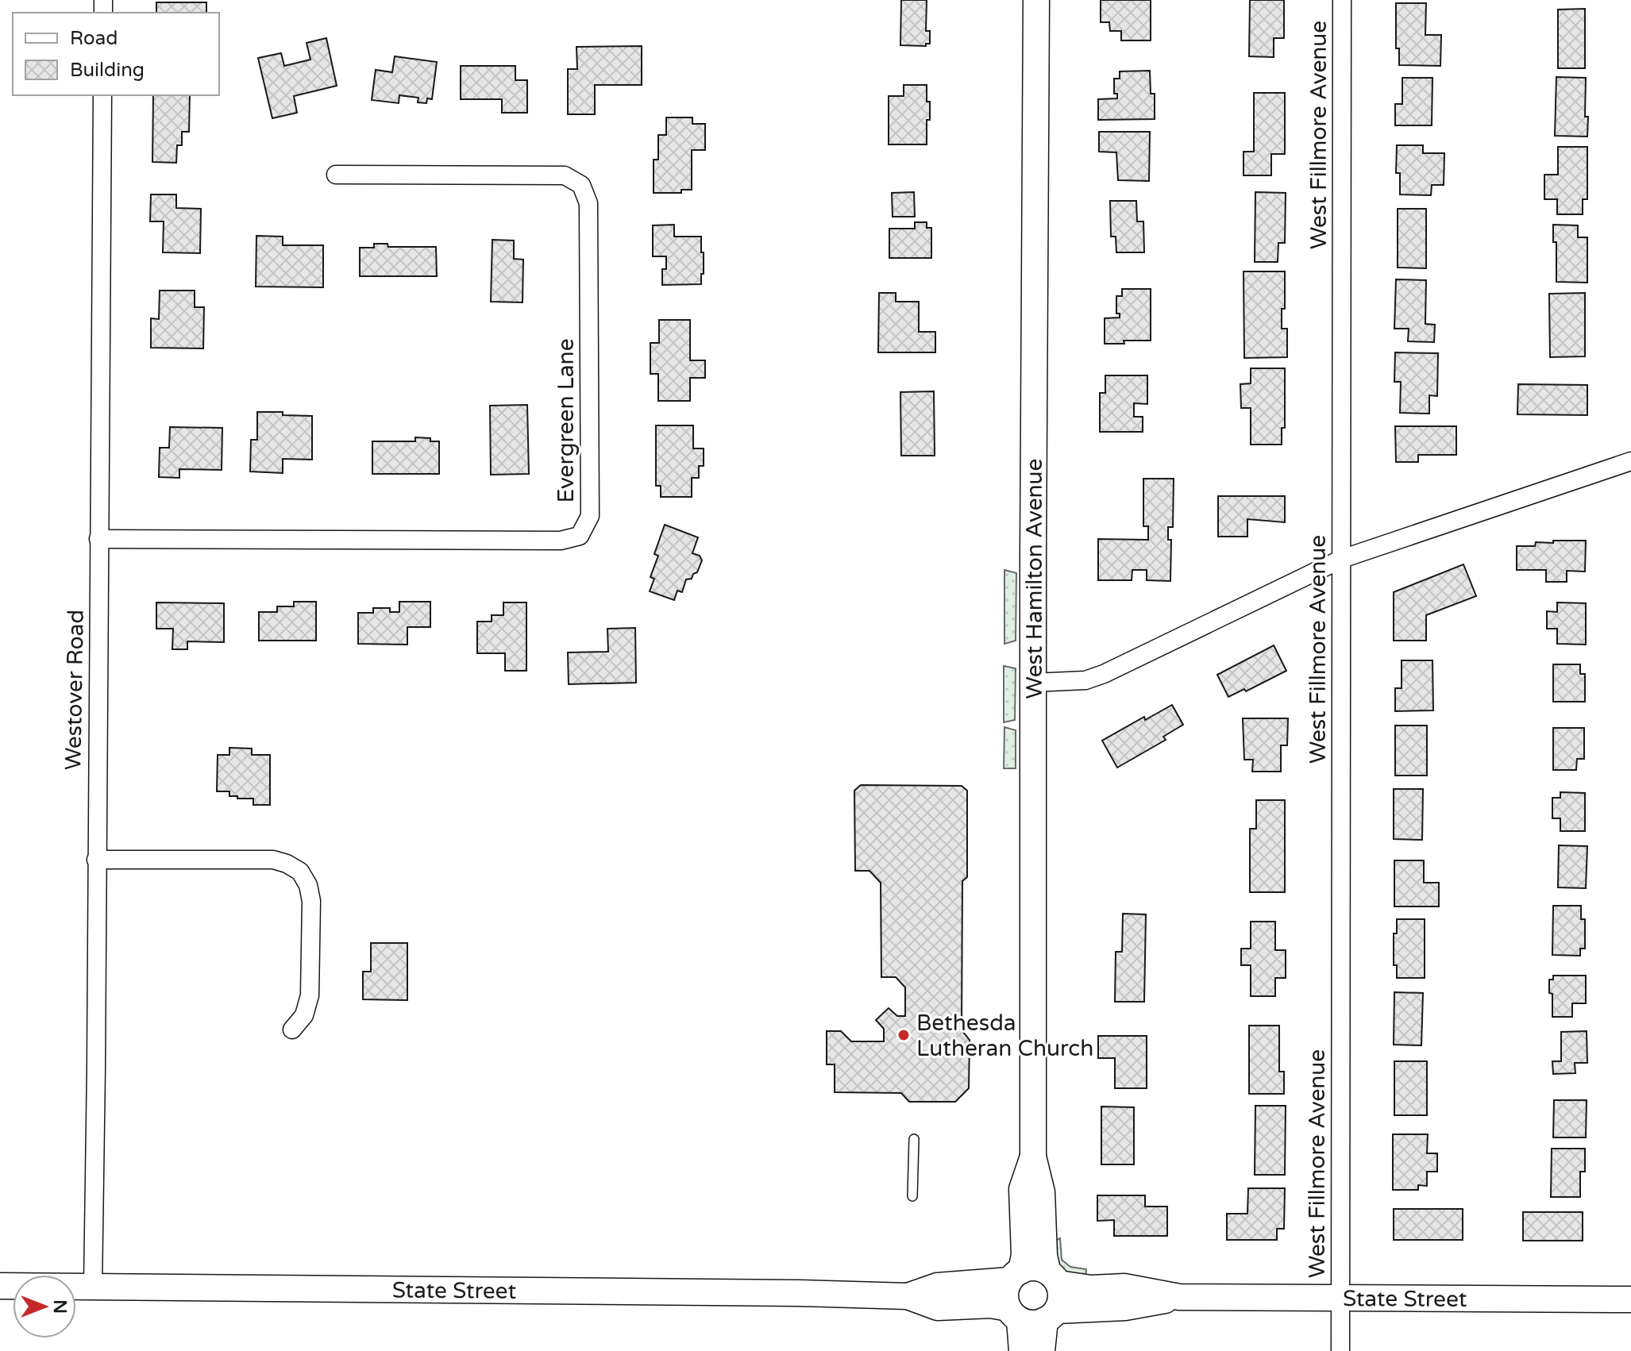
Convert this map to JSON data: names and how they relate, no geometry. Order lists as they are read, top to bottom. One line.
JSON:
{"streets":{"main road":["West Hamilton Avenue","State Street"],"street":["West Fillmore Avenue","Evergreen Lane","Westover Road"]},"crossings":[["West Fillmore Avenue","State Street"],["Evergreen Lane","Westover Road"],["West Hamilton Avenue","State Street"],["Westover Road","State Street"]],"places":["Bethesda Lutheran Church"],"legend":["Road","Building"],"north":"right"}
